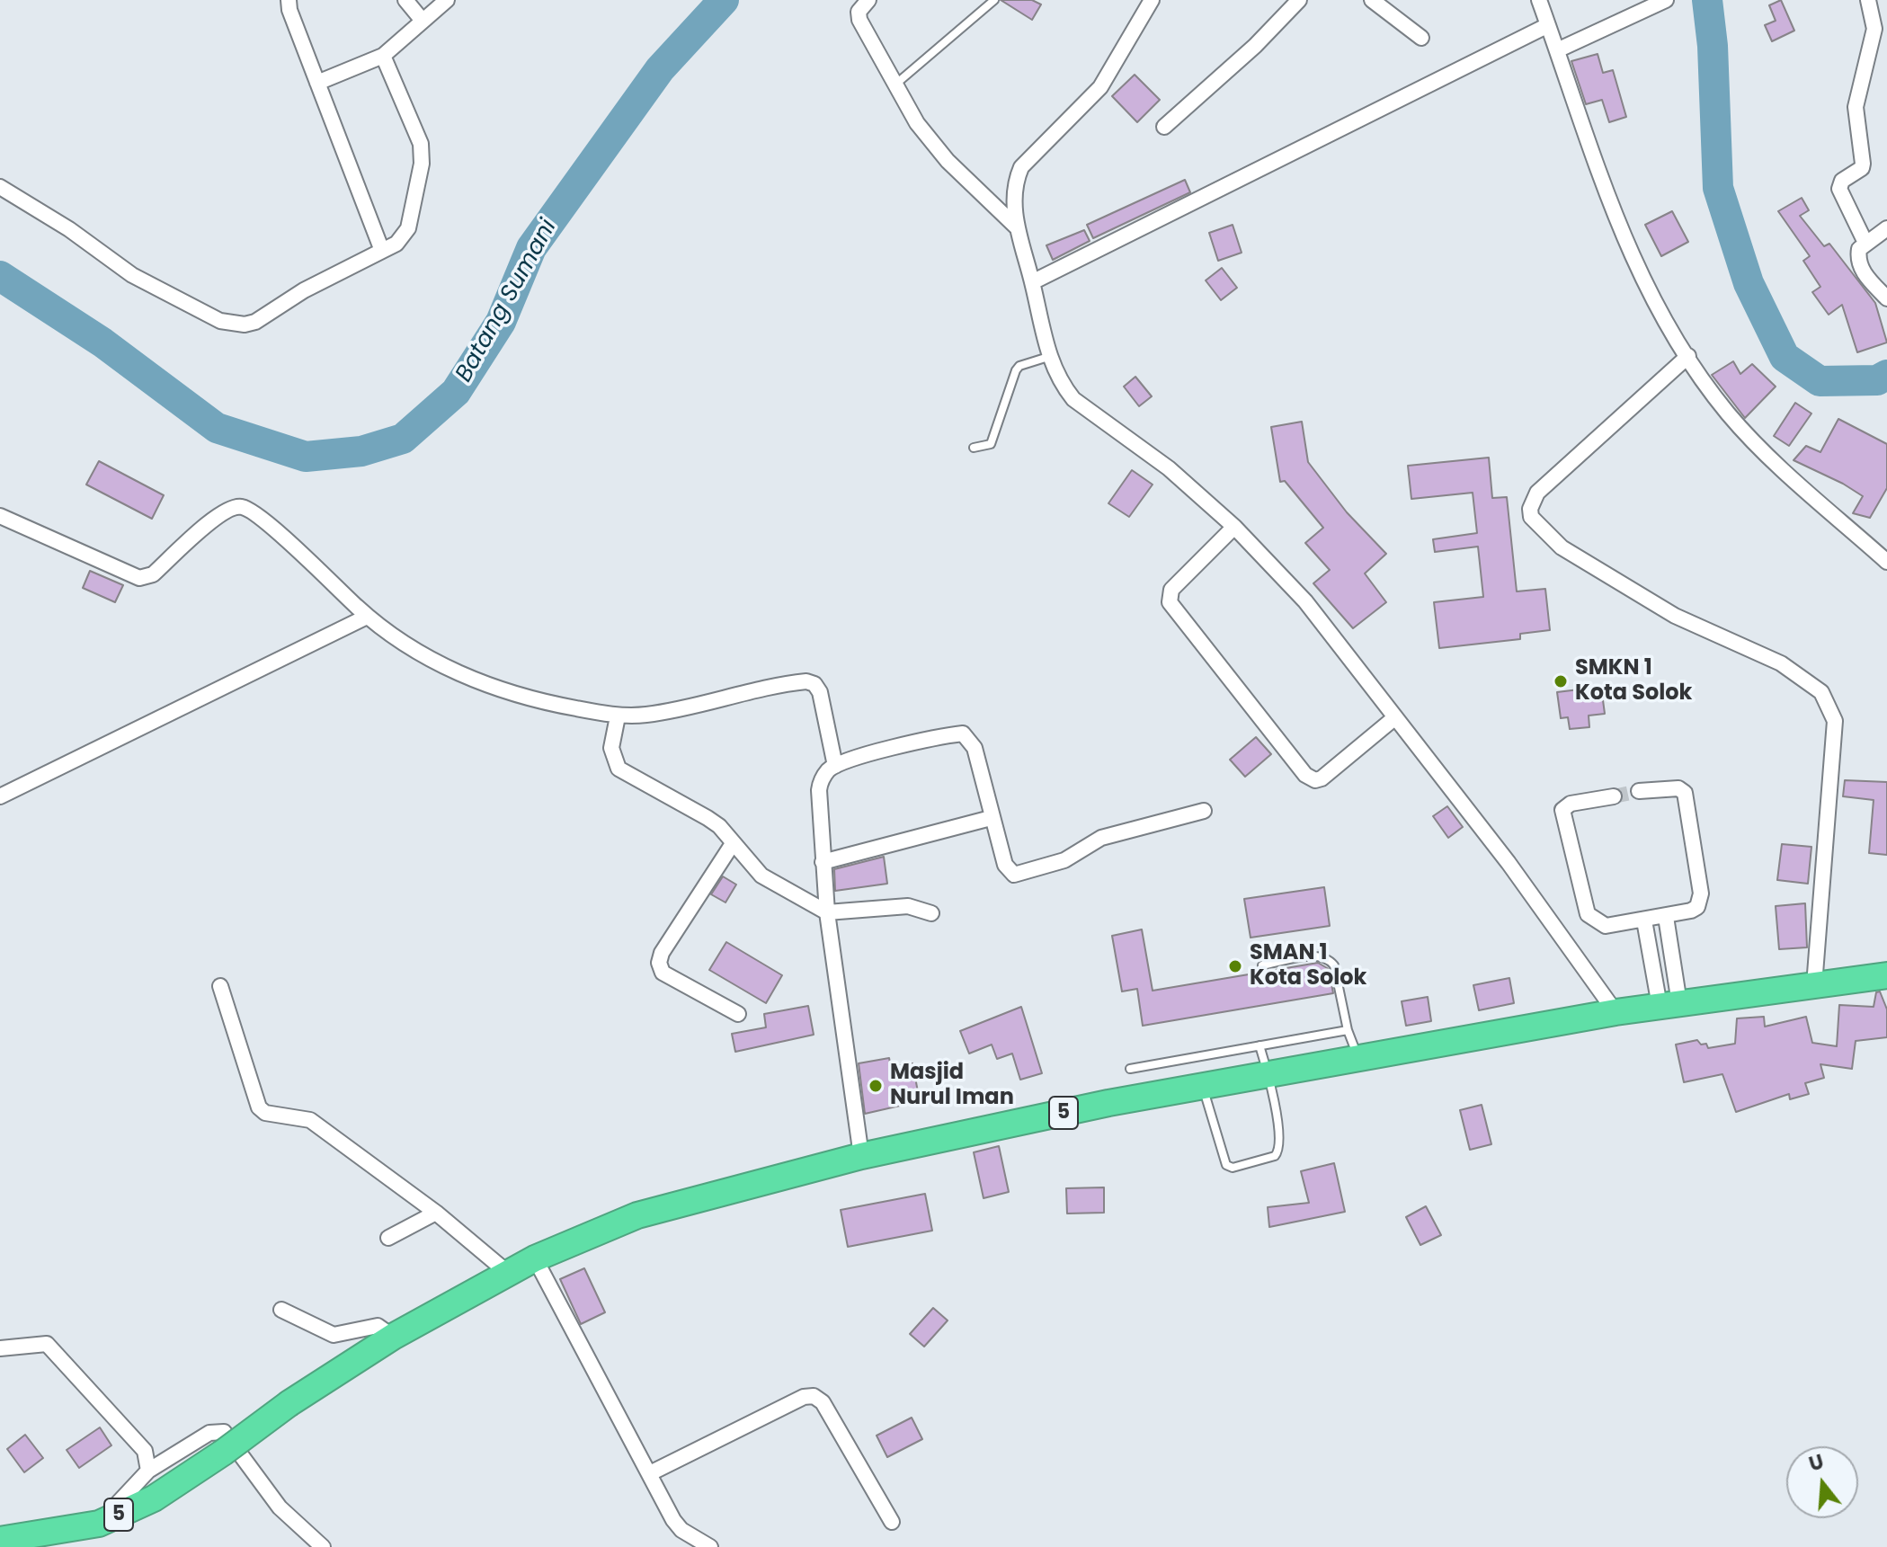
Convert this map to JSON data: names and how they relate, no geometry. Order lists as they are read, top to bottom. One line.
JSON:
{"streets":{"highway":["5"]},"water":["Batang Sumani"],"places":["SMKN 1 Kota Solok","SMAN 1 Kota Solok","Masjid Nurul Iman"],"north":"top"}
